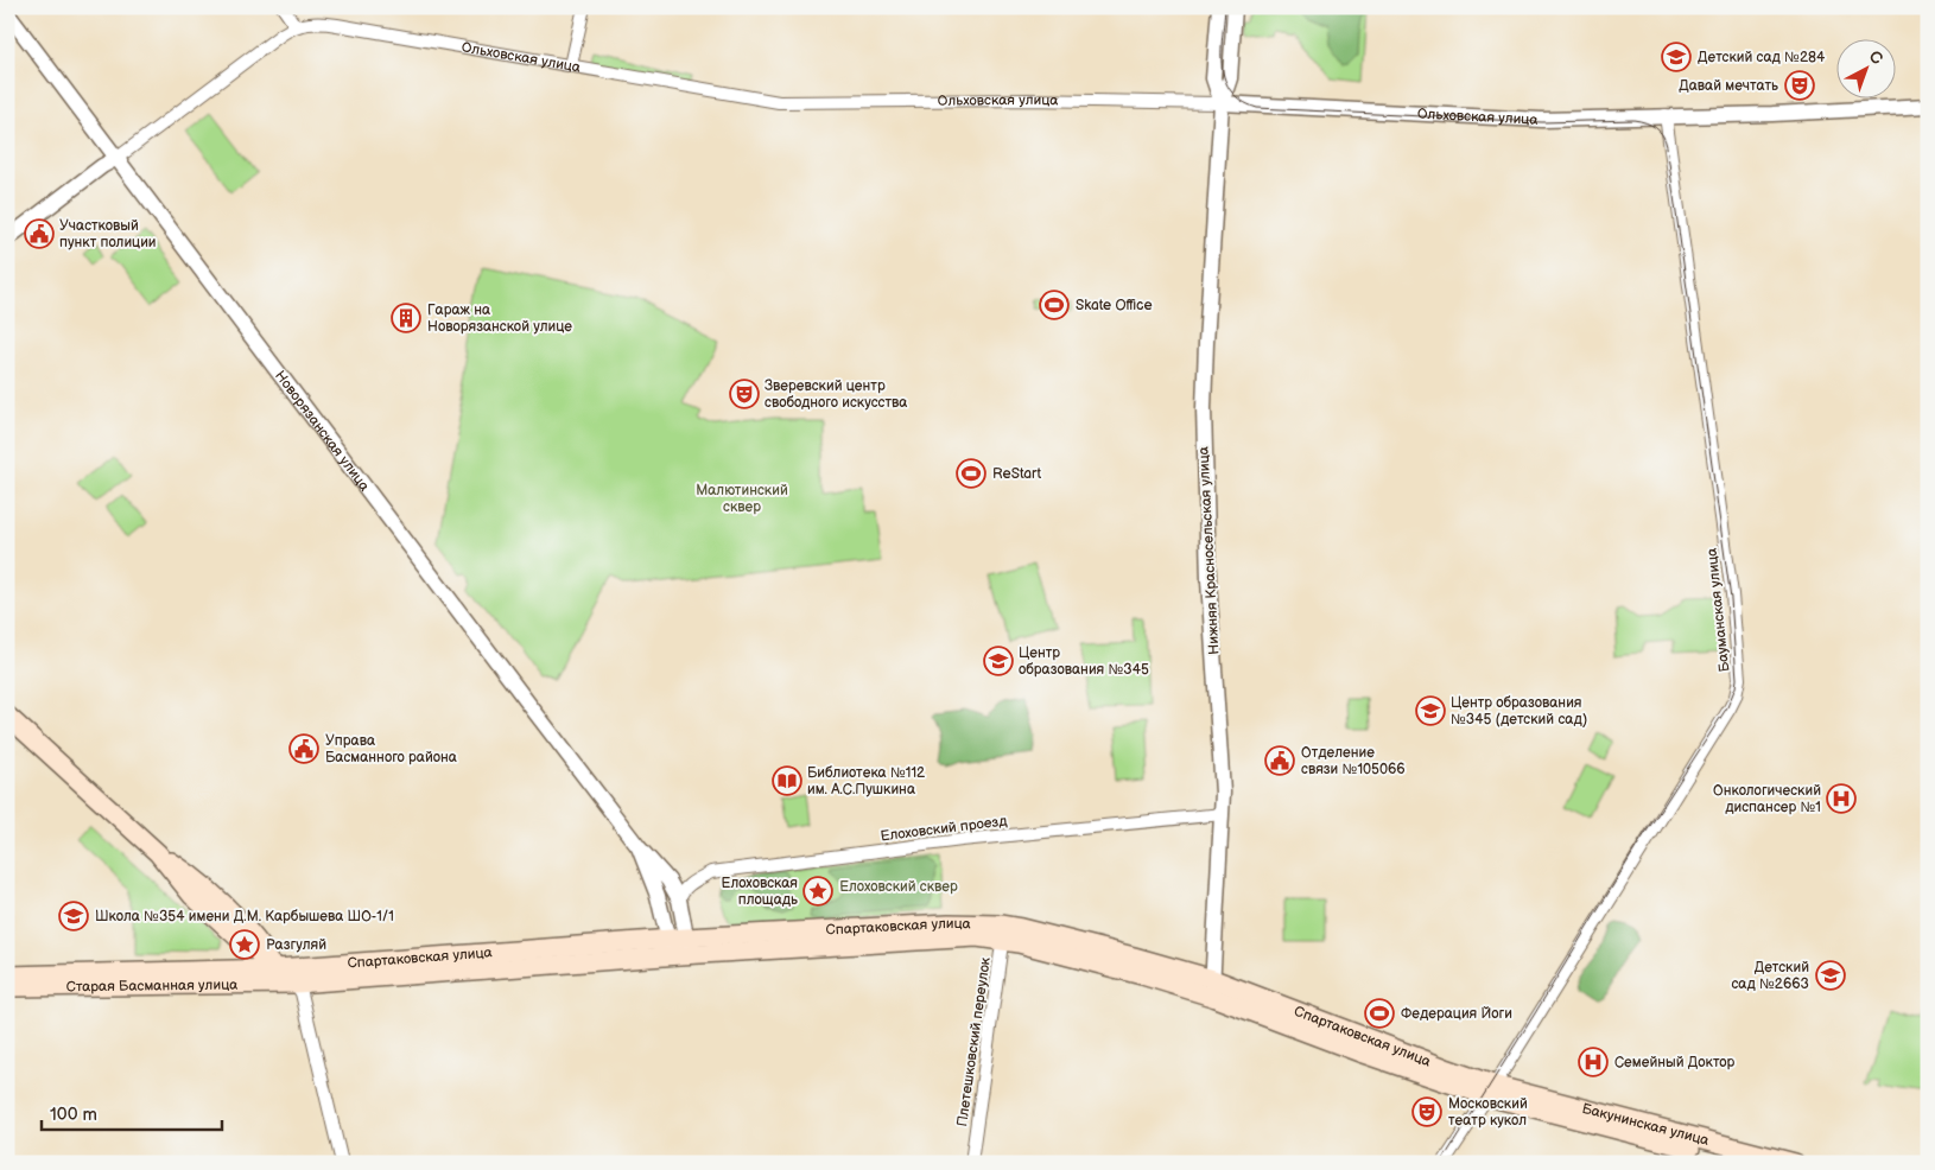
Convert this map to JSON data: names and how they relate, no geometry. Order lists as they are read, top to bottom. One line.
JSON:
{"streets":{"main road":["Спартаковская улица","Старая Басманная улица","Бакунинская улица"],"street":["Ольховская улица","Новорязанская улица","Нижняя Красносельская улица","Бауманская улица","Елоховский проезд","Плетешковский переулок"]},"crossings":[["Ольховская улица","Новорязанская улица"],["Ольховская улица","Нижняя Красносельская улица"],["Ольховская улица","Бауманская улица"],["Новорязанская улица","Елоховский проезд"],["Новорязанская улица","Спартаковская улица"],["Нижняя Красносельская улица","Елоховский проезд"],["Нижняя Красносельская улица","Спартаковская улица"],["Бауманская улица","Спартаковская улица"],["Бауманская улица","Бакунинская улица"],["Спартаковская улица","Старая Басманная улица"],["Спартаковская улица","Плетешковский переулок"],["Спартаковская улица","Бакунинская улица"]],"parks":["Малютинский сквер","Елоховский сквер"],"places":{"school or university":["Детский сад №284","Центр образования №345","Центр образования №345 (детский сад)","Школа №354 имени Д.М. Карбышева ШО-1/1","Детский сад №2663"],"theatre":["Давай мечтать","Зверевский центр свободного искусства","Московский театр кукол"],"public building":["Участковый пункт полиции","Управа Басманного района","Отделение связи №105066"],"sports":["Skate Office","ReStart","Федерация Йоги"],"building":["Гараж на Новорязанской улице"],"library":["Библиотека №112 им. А.С.Пушкина"],"hospital":["Онкологический диспансер №1","Семейный Доктор"],"place":["Елоховская площадь","Разгуляй"]},"scale_bar":"100 m","north":"top right"}
